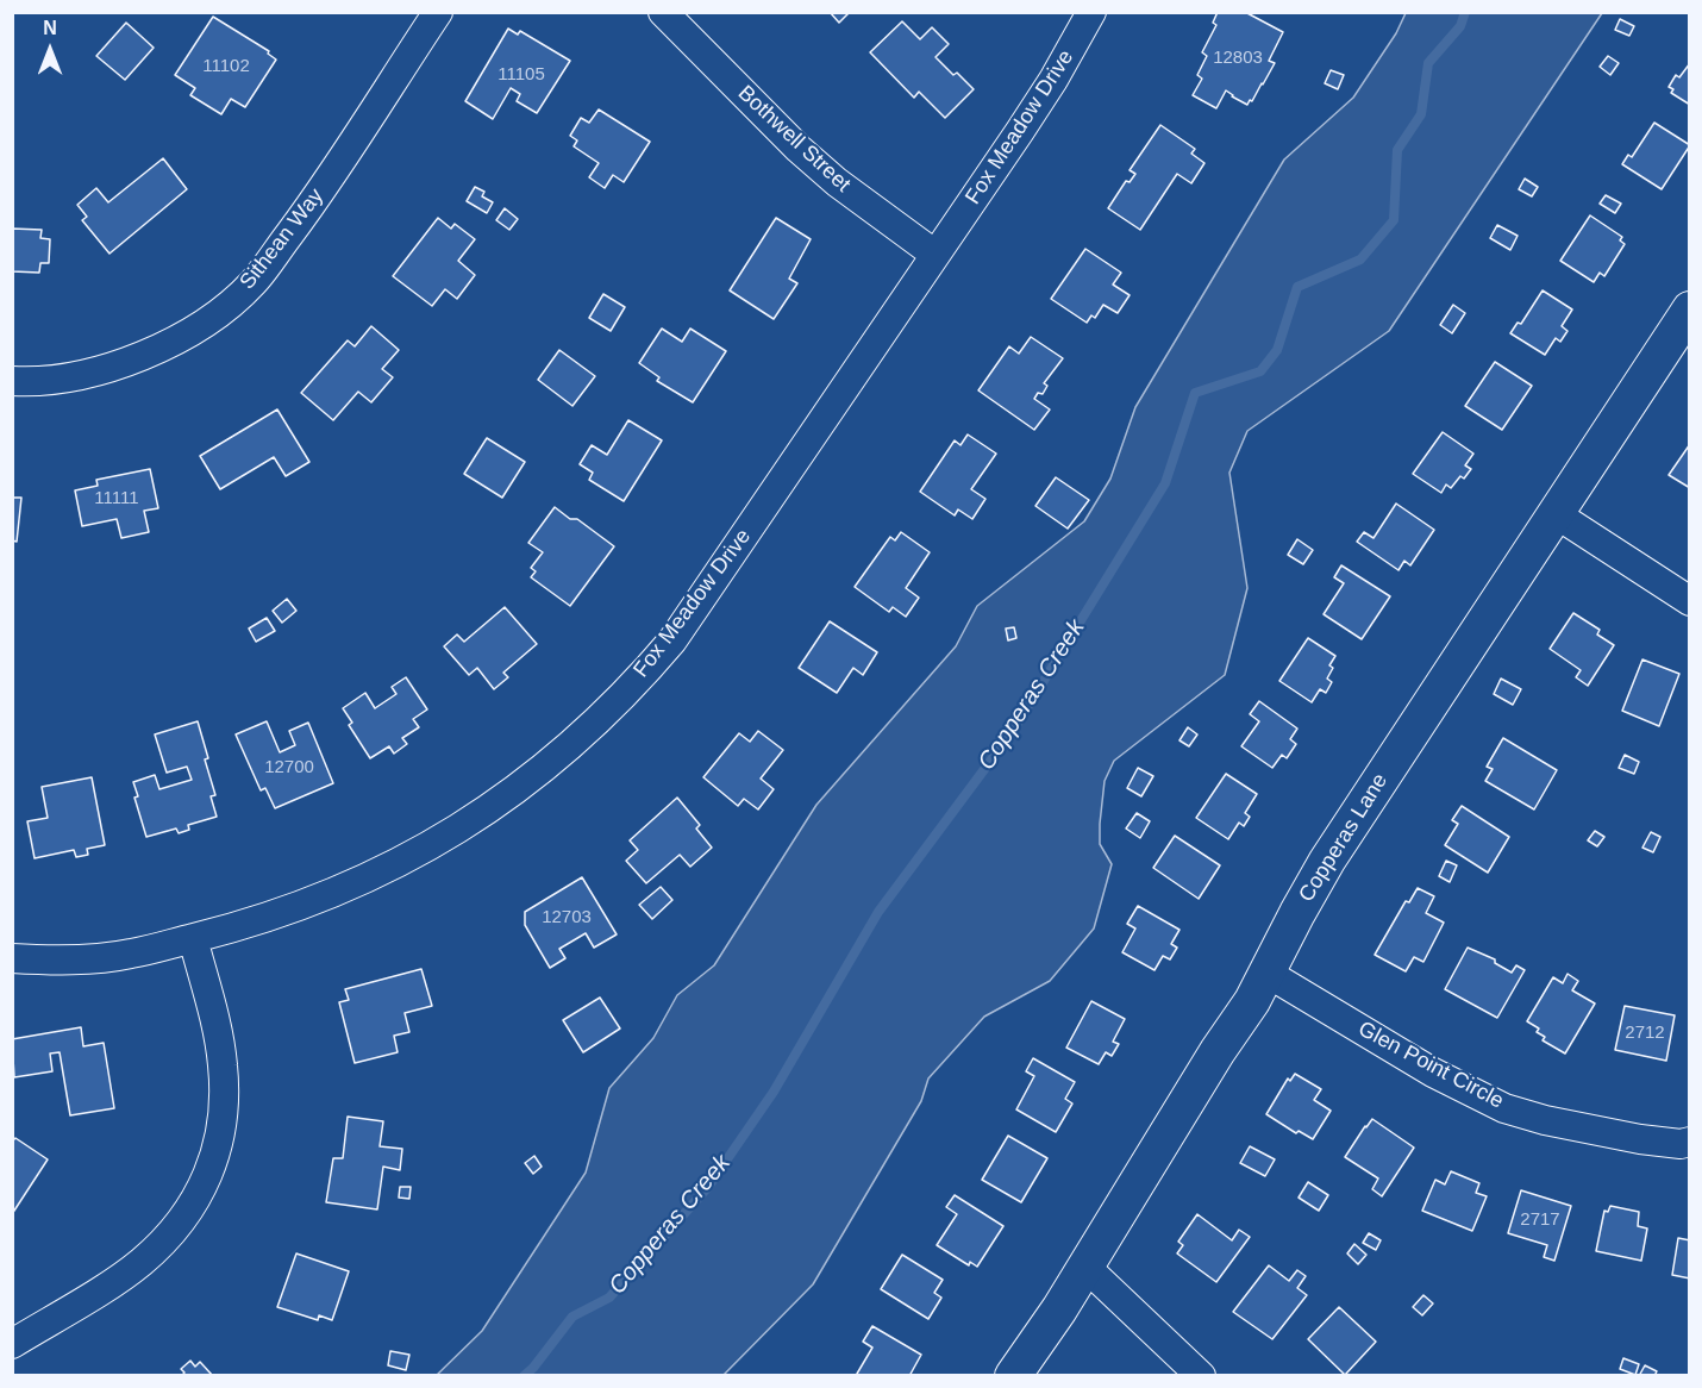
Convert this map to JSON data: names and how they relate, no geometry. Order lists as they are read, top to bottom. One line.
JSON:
{"streets":{"street":["Fox Meadow Drive","Bothwell Street","Sithean Way","Copperas Lane","Glen Point Circle"]},"crossings":[["Fox Meadow Drive","Bothwell Street"],["Copperas Lane","Glen Point Circle"]],"water":["Copperas Creek"],"house_numbers":["12803","11102","11105","11111","12700","12703","2712","2717"],"north":"top"}
